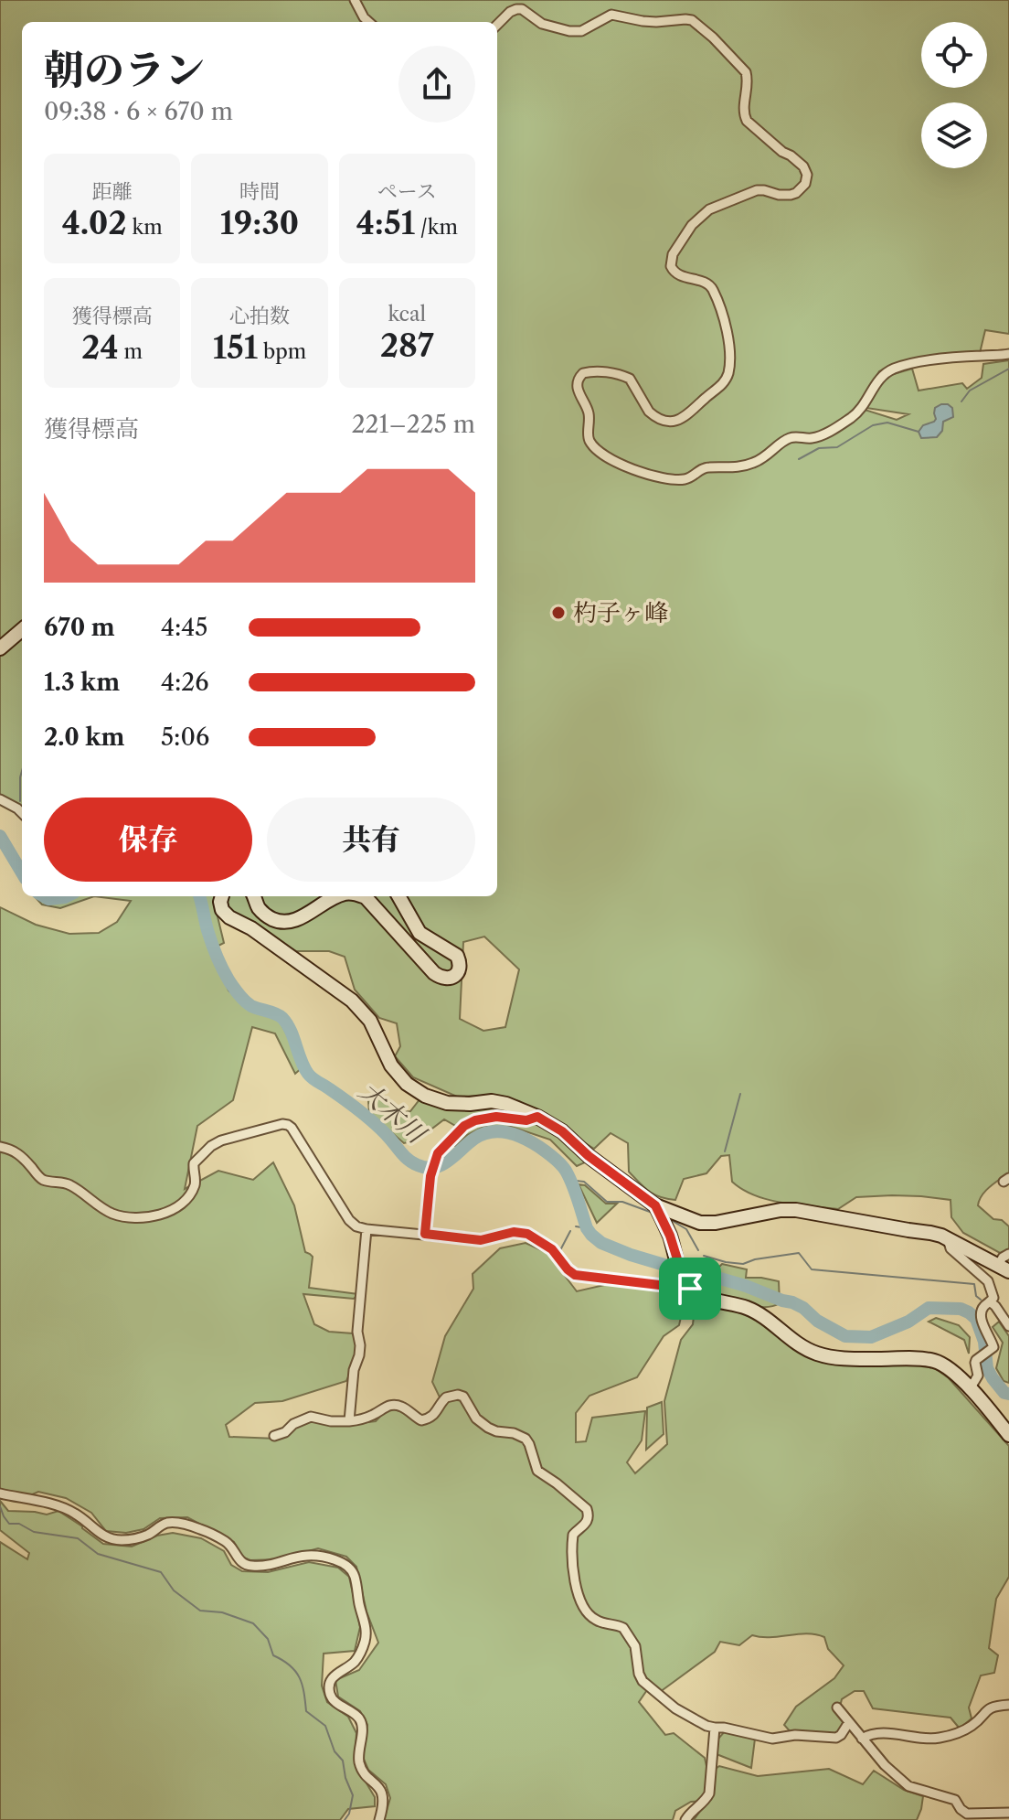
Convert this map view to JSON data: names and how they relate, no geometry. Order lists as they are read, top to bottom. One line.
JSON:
{"water":["大木川"],"places":["杓子ヶ峰"],"page":{"heading":["朝のラン","09:38 · 6 × 670 m"],"stats":[["距離","4.02 km"],["時間","19:30"],["ペース","4:51 /km"],["獲得標高","24 m"],["心拍数","151 bpm"],["kcal","287"]],"chart":["獲得標高","221–225 m"],"list":[{"name":"670 m","note":"4:45"},{"name":"1.3 km","note":"4:26"},{"name":"2.0 km","note":"5:06"}],"buttons":["保存","共有"]}}
